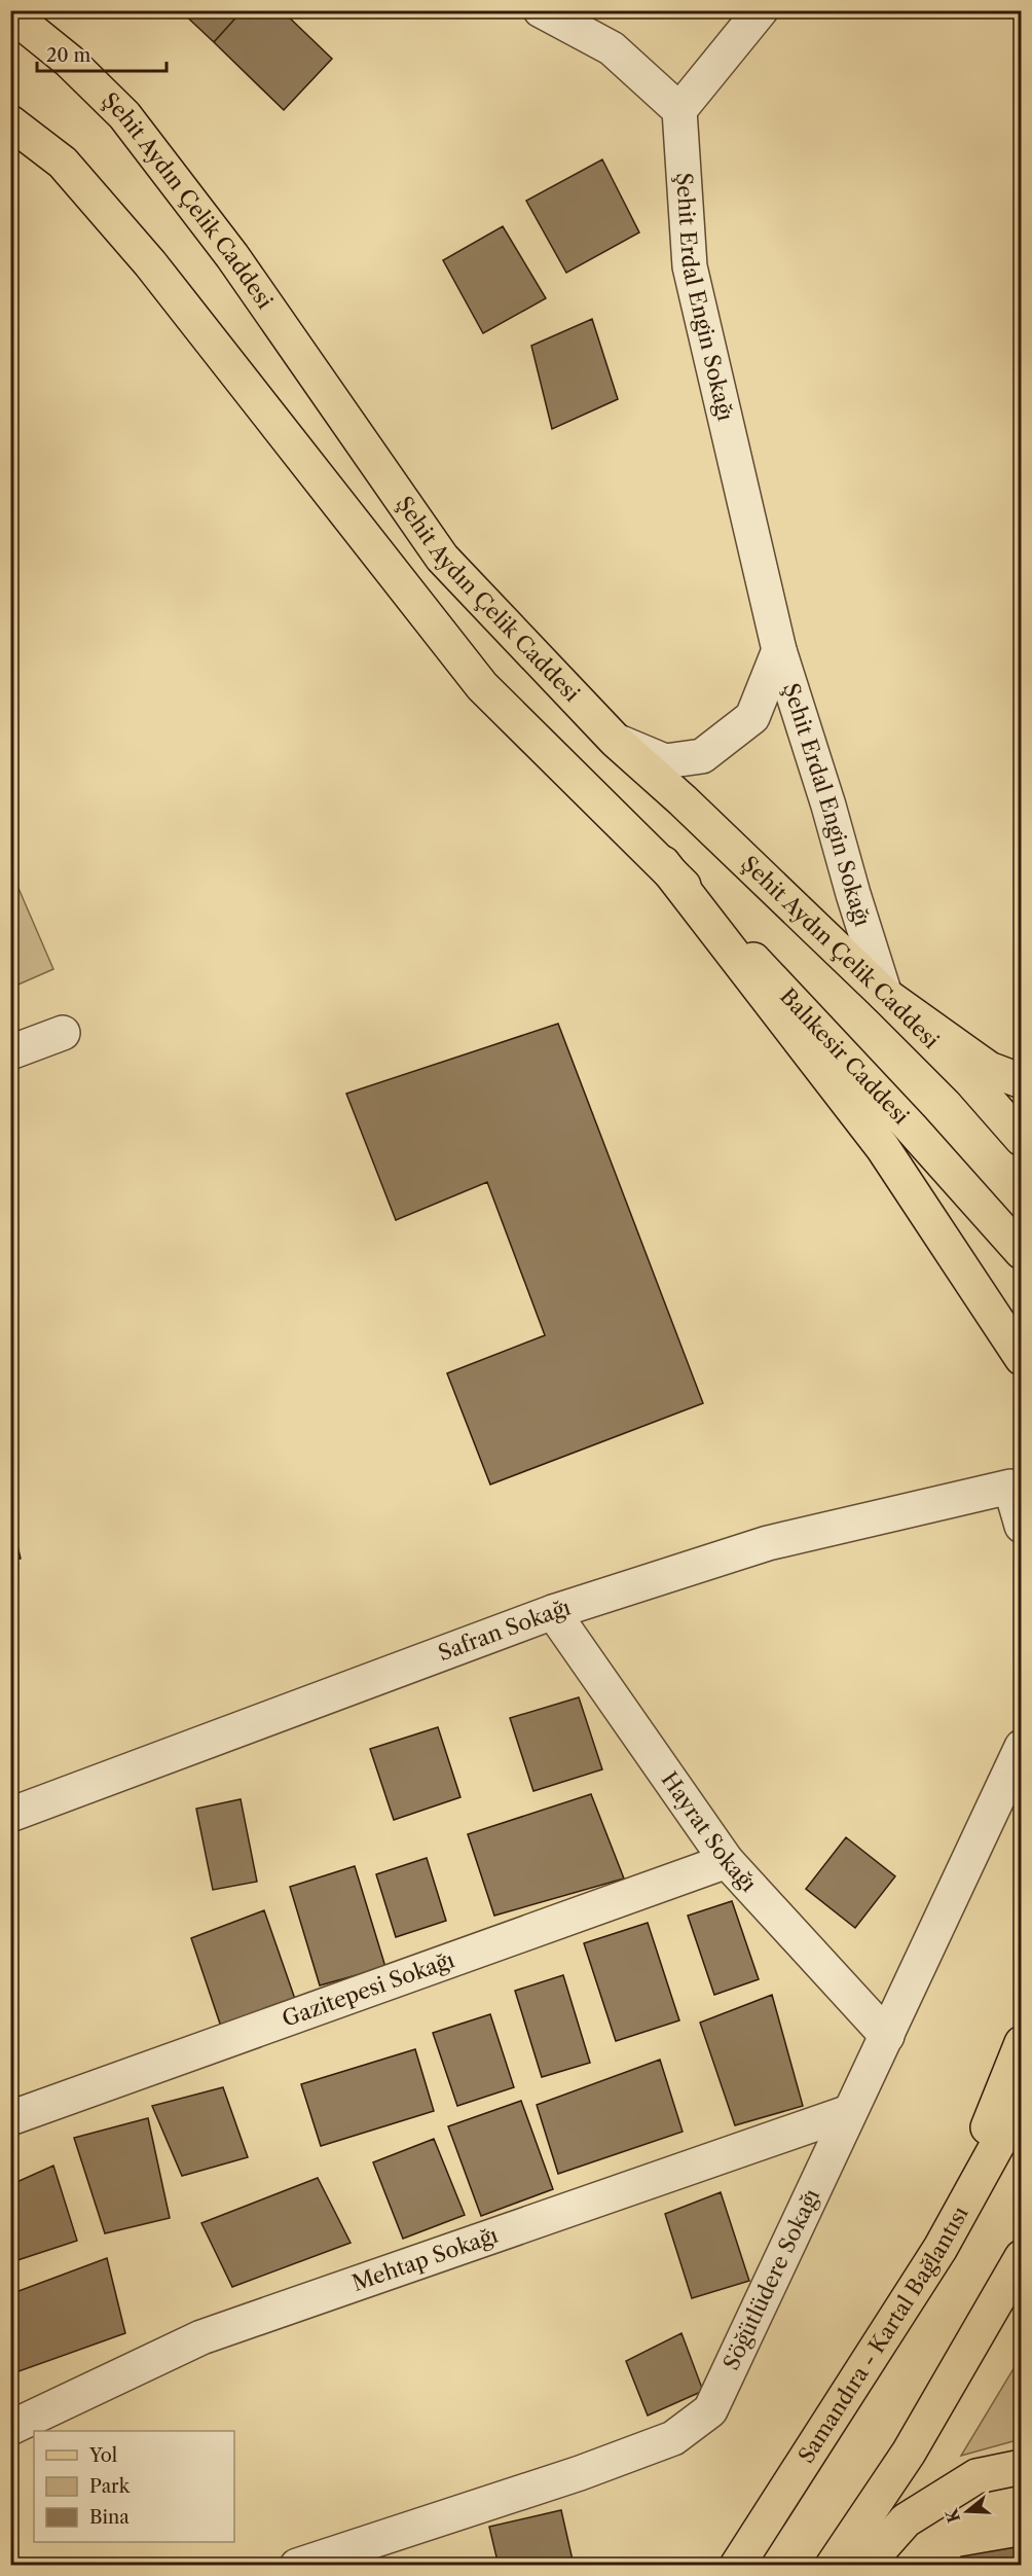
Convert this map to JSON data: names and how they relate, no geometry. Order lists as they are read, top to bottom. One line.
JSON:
{"streets":{"main road":["Şehit Aydın Çelik Caddesi","Balıkesir Caddesi","Samandıra - Kartal Bağlantısı"],"street":["Şehit Erdal Engin Sokağı","Safran Sokağı","Hayrat Sokağı","Gazitepesi Sokağı","Mehtap Sokağı","Söğütlüdere Sokağı"]},"crossings":[["Şehit Aydın Çelik Caddesi","Şehit Erdal Engin Sokağı"],["Safran Sokağı","Hayrat Sokağı"],["Hayrat Sokağı","Gazitepesi Sokağı"],["Hayrat Sokağı","Söğütlüdere Sokağı"],["Mehtap Sokağı","Söğütlüdere Sokağı"]],"legend":["Yol","Park","Bina"],"scale_bar":"20 m","north":"left"}
